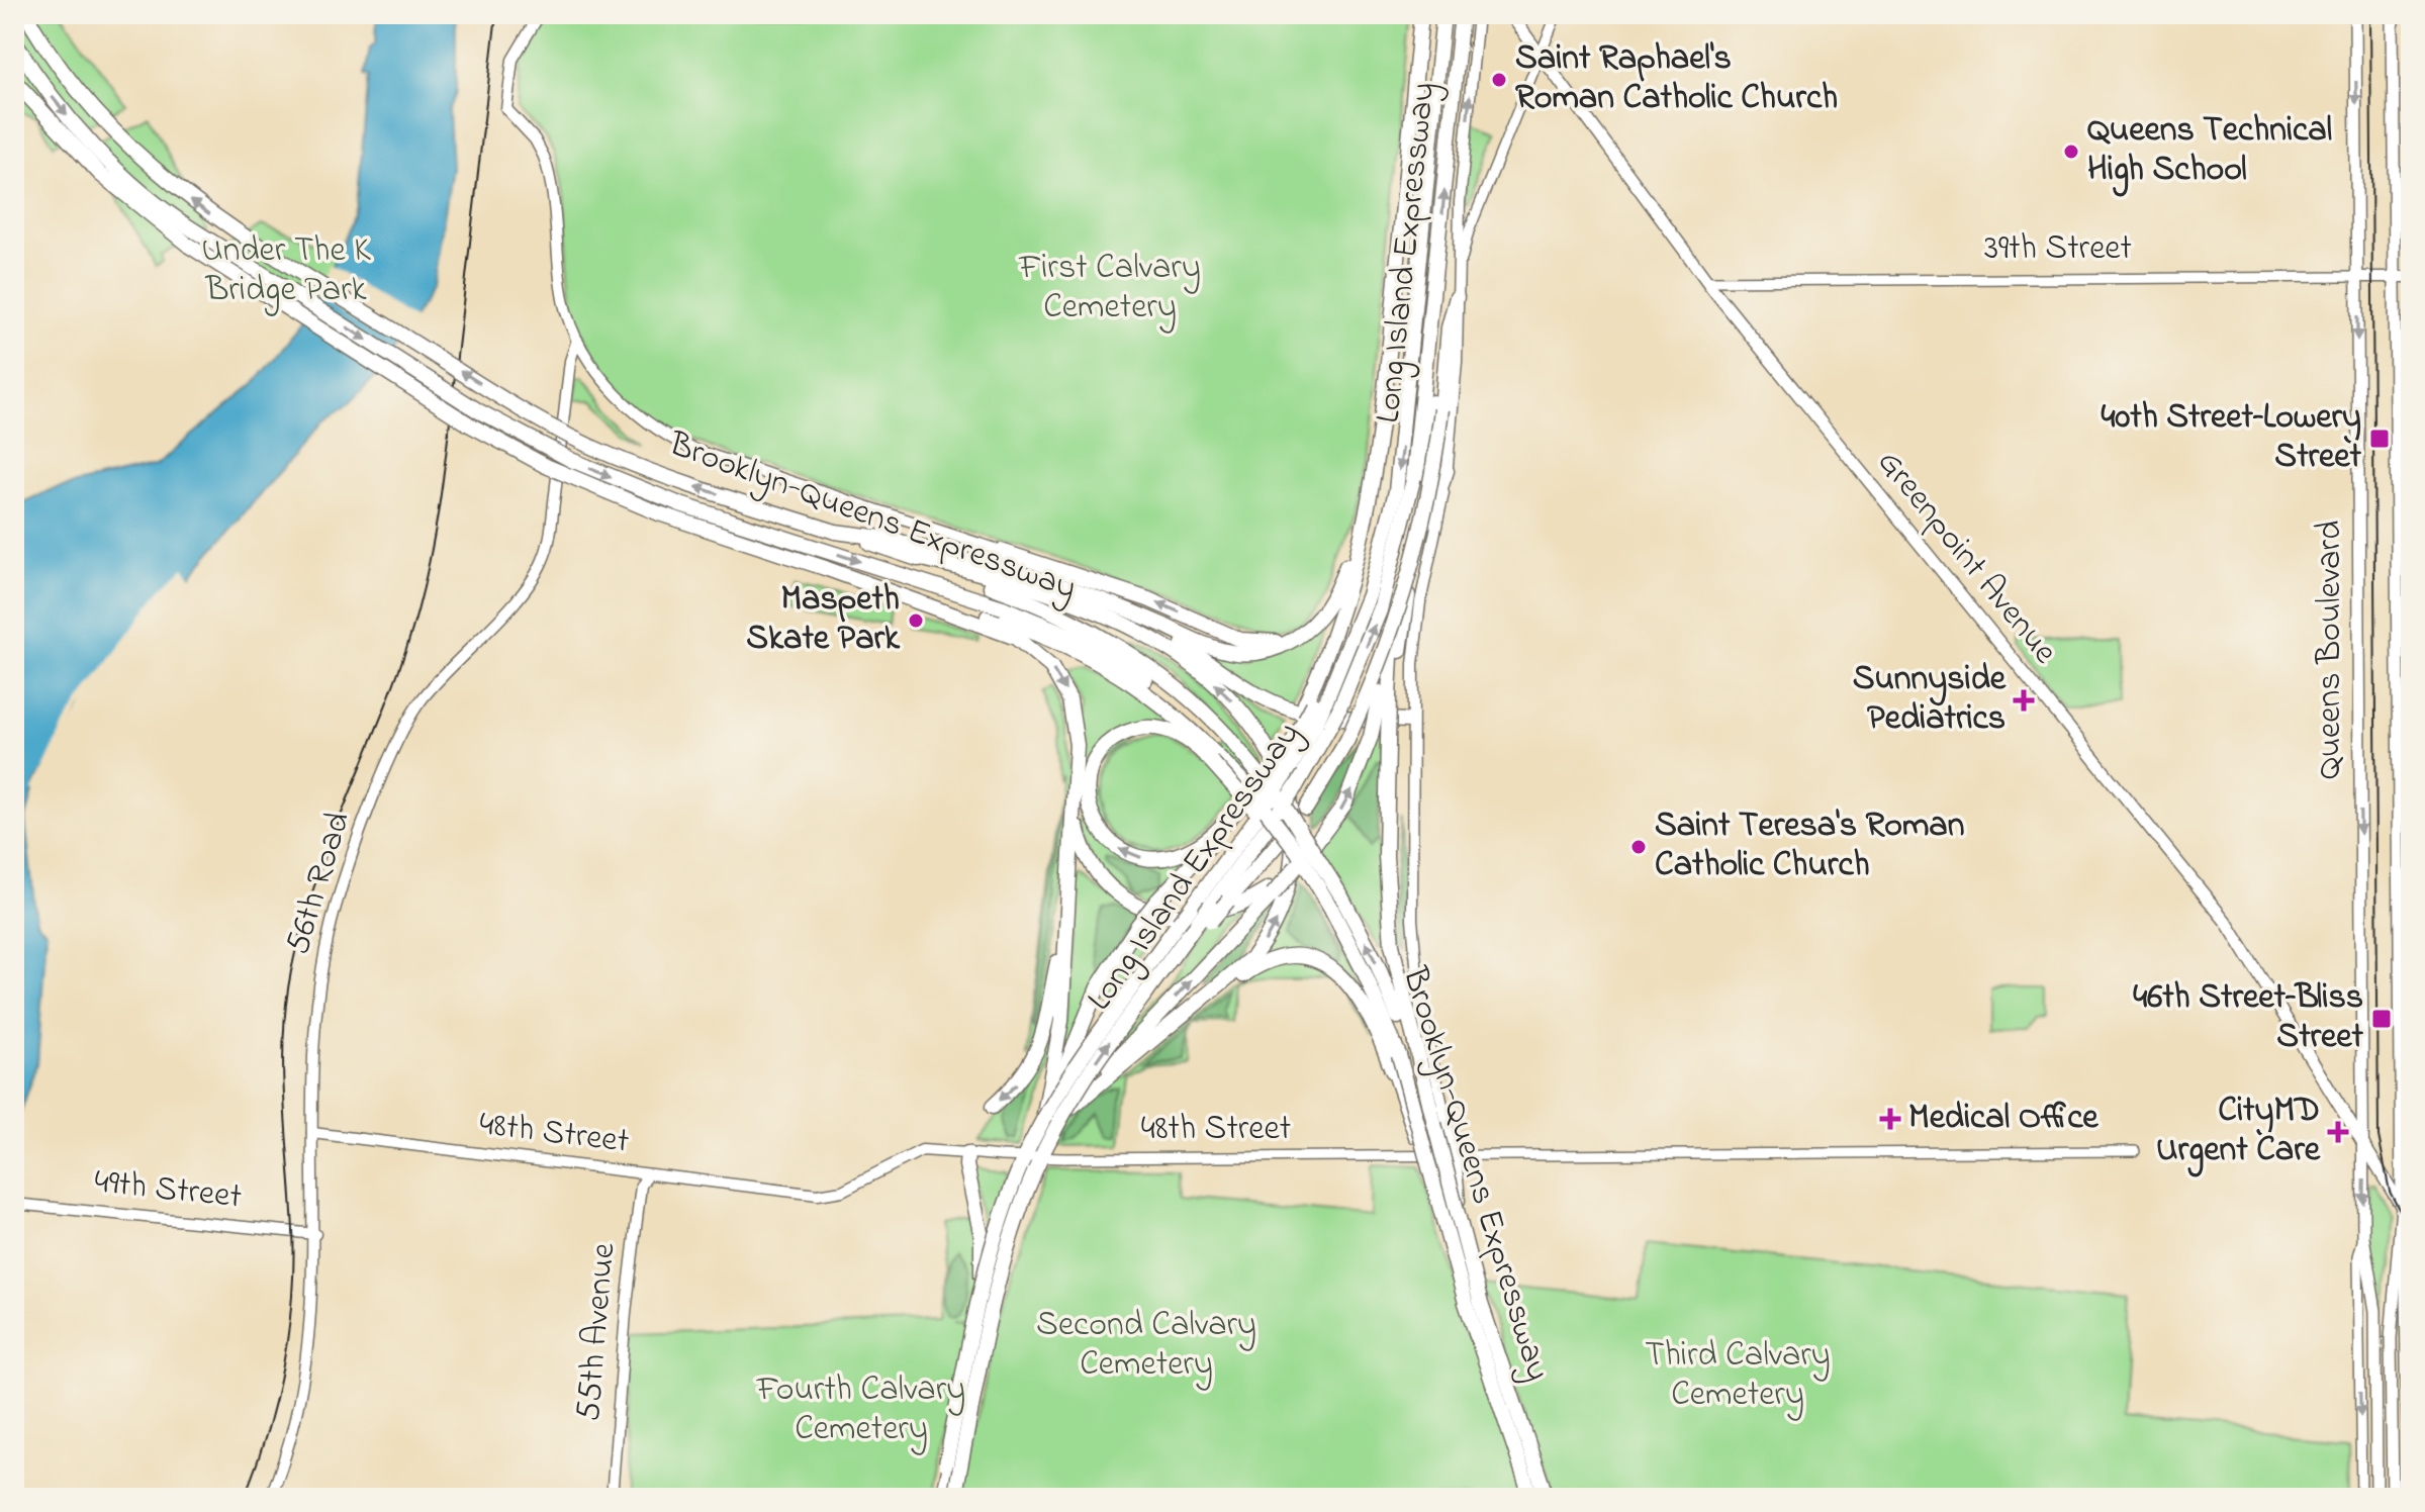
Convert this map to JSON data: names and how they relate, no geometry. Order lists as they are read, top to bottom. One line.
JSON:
{"streets":{"highway":["Long Island Expressway","Brooklyn-Queens Expressway"],"main road":["39th Street","Greenpoint Avenue","Queens Boulevard","56th Road","48th Street","49th Street","55th Avenue"]},"crossings":[["39th Street","Greenpoint Avenue"],["39th Street","Queens Boulevard"],["Long Island Expressway","Brooklyn-Queens Expressway"],["Brooklyn-Queens Expressway","48th Street"],["Greenpoint Avenue","Queens Boulevard"],["56th Road","48th Street"],["56th Road","49th Street"],["48th Street","55th Avenue"]],"parks":["Under The K Bridge Park","First Calvary Cemetery","Second Calvary Cemetery","Third Calvary Cemetery","Fourth Calvary Cemetery"],"places":{"other":["Saint Raphael's Roman Catholic Church","Queens Technical High School","Maspeth Skate Park","Saint Teresa's Roman Catholic Church"],"transit":["40th Street–Lowery Street","46th Street–Bliss Street"],"health":["Sunnyside Pediatrics","Medical Office","CityMD Urgent Care"]}}
